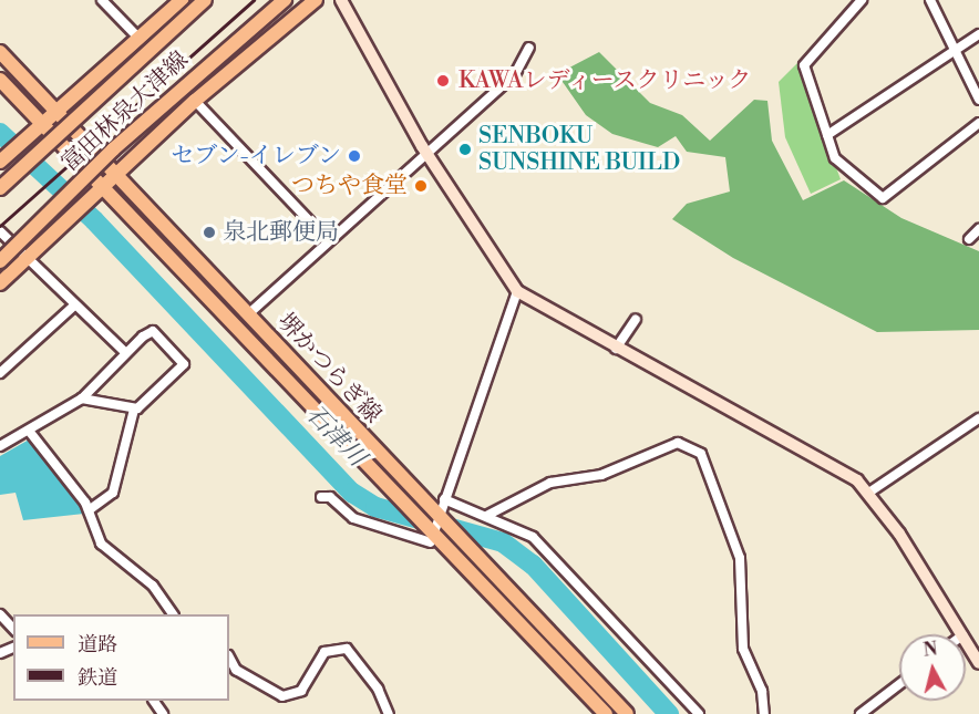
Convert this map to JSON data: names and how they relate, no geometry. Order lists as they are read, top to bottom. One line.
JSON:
{"streets":{"main road":["富田林泉大津線","堺かつらぎ線"]},"water":["石津川"],"places":["KAWAレディースクリニック","SENBOKU SUNSHINE BUILD","セブン-イレブン","つちや食堂","泉北郵便局"],"legend":["道路","鉄道"],"north":"top"}
